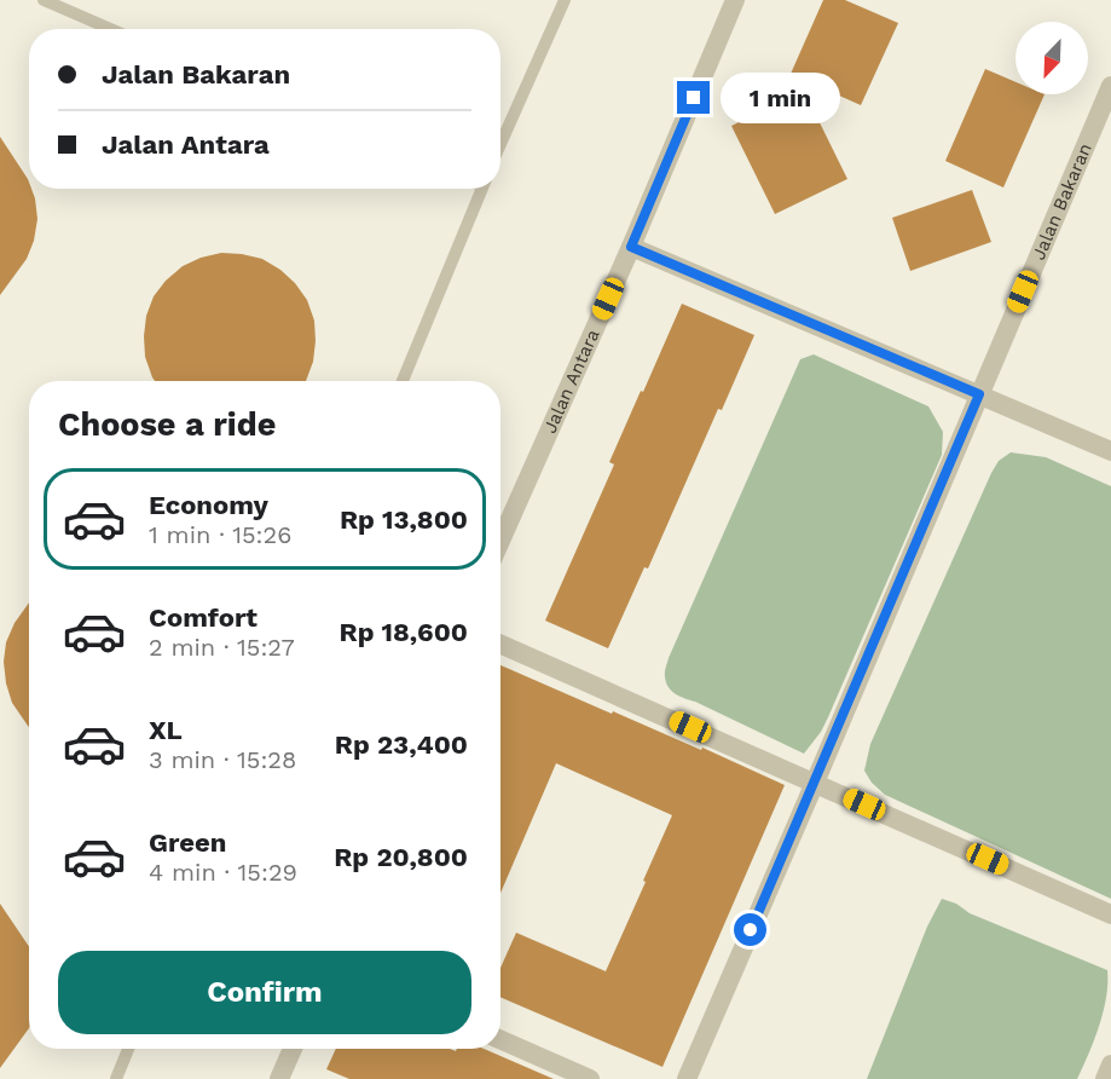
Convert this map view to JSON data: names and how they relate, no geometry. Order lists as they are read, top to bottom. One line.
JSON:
{"streets":{"street":["Jalan Bakaran","Jalan Antara"]},"north":"bottom left","page":{"banner":["Jalan Bakaran","Jalan Antara"],"bubble":"1 min","heading":"Choose a ride","list":[{"name":"Economy","note":"1 min · 15:26","value":"Rp 13,800"},{"name":"Comfort","note":"2 min · 15:27","value":"Rp 18,600"},{"name":"XL","note":"3 min · 15:28","value":"Rp 23,400"},{"name":"Green","note":"4 min · 15:29","value":"Rp 20,800"}],"buttons":"Confirm"}}
